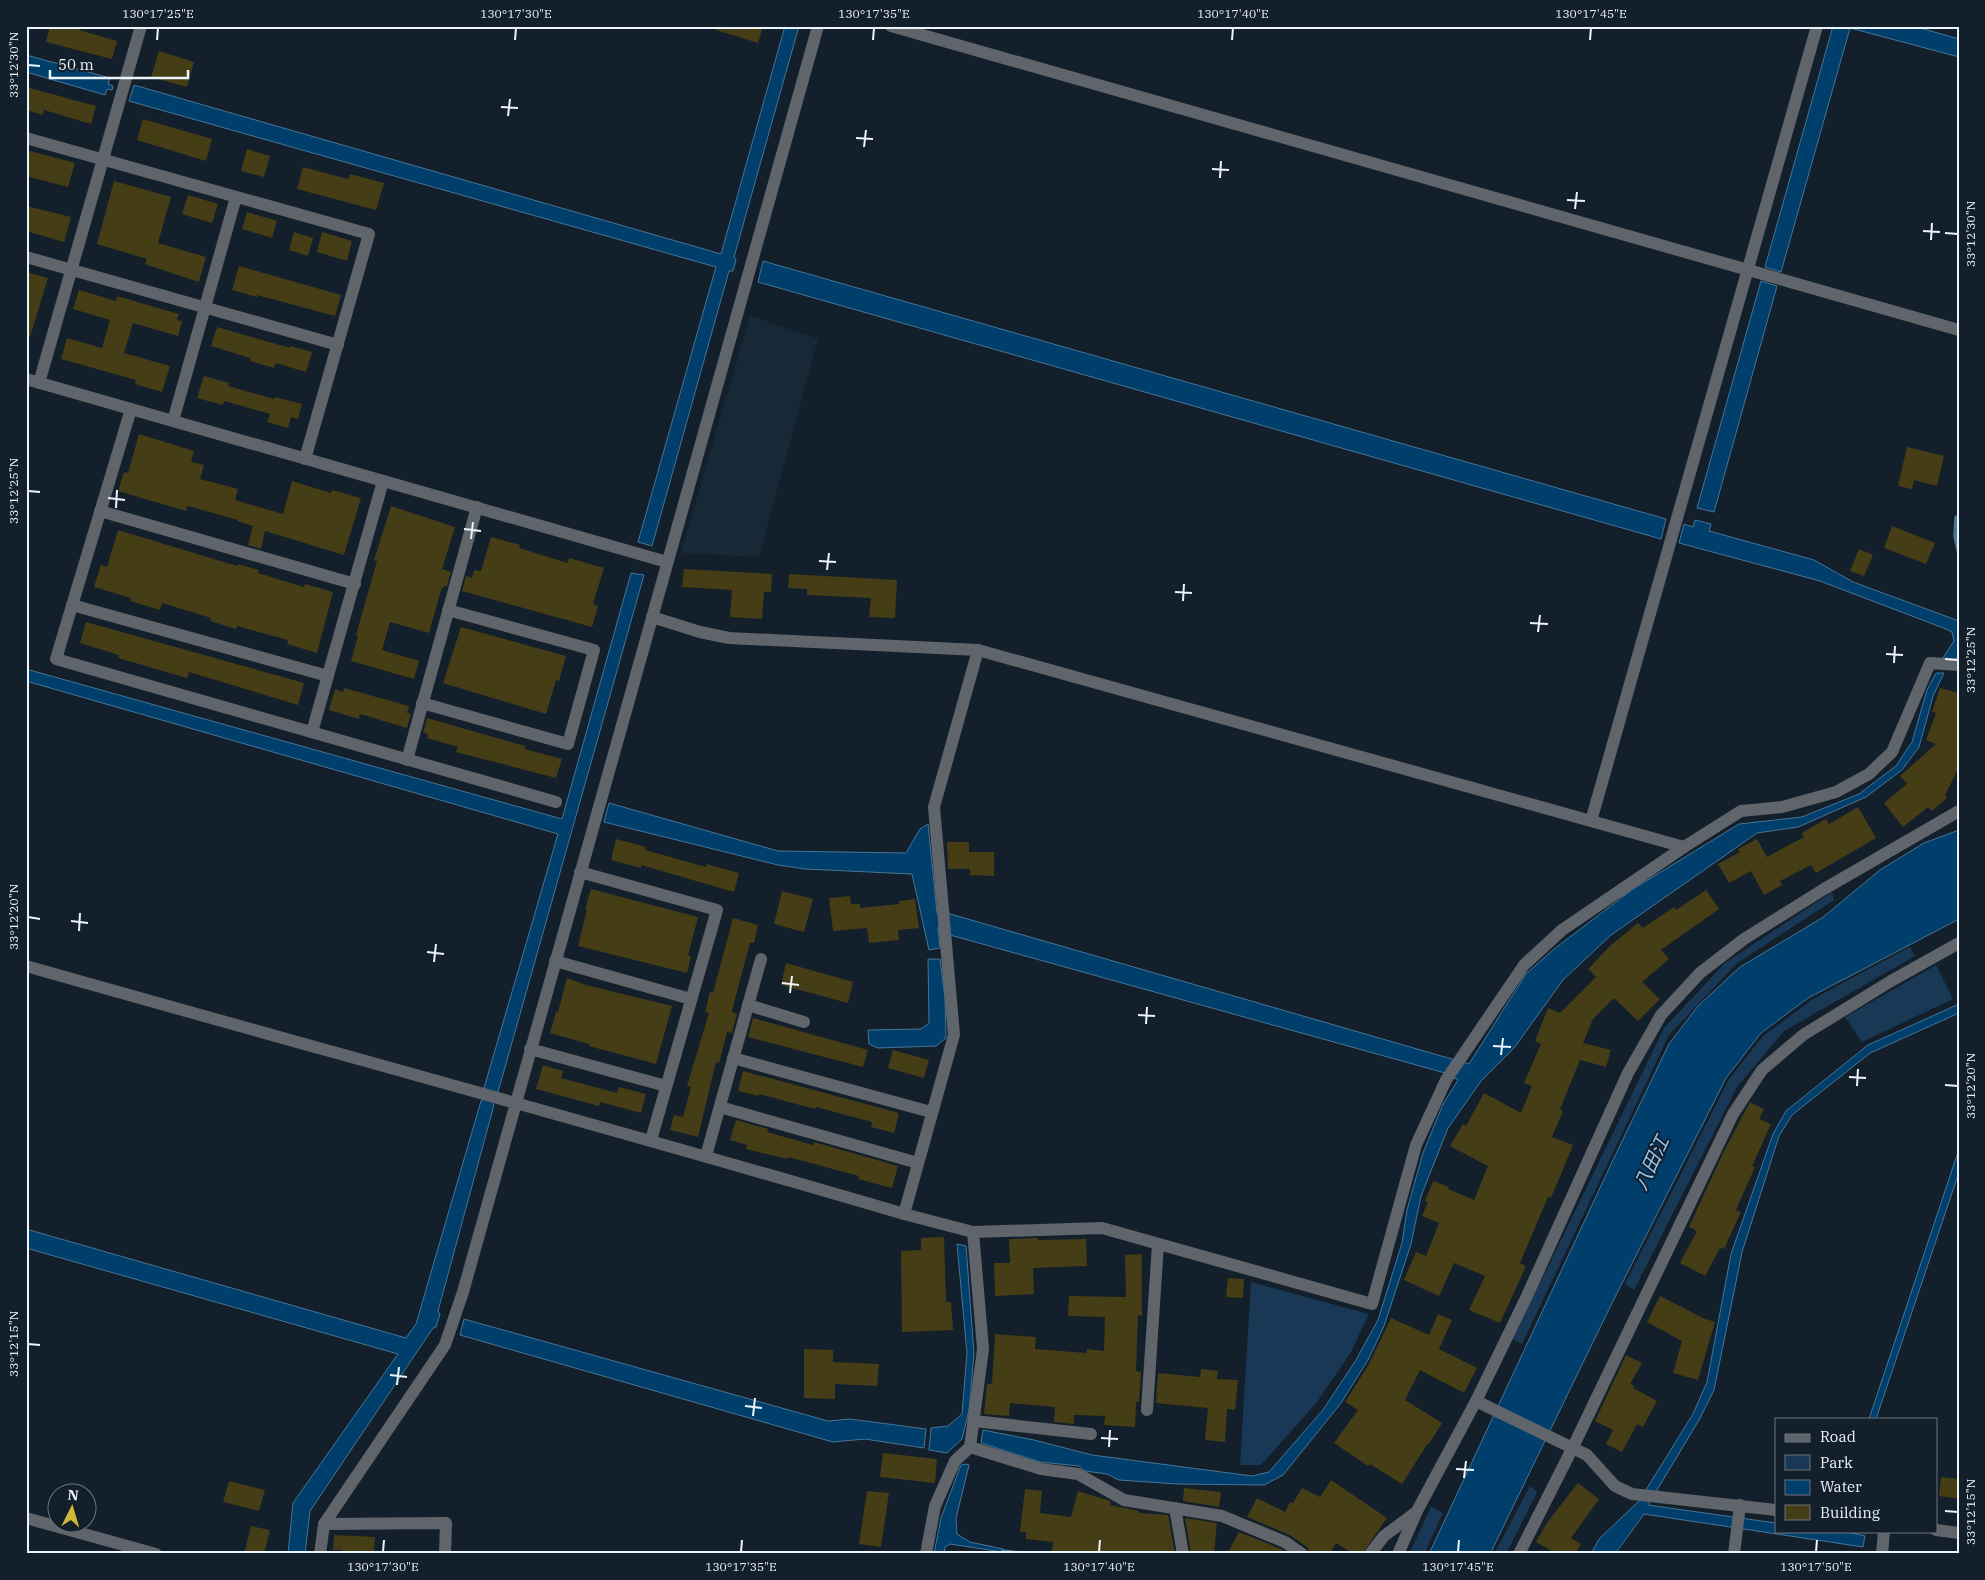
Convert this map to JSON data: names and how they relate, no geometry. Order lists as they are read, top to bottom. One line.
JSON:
{"water":["八田江"],"legend":["Road","Park","Water","Building"],"scale_bar":"50 m","north":"top","coordinates":["130°17'25\"E","130°17'30\"E","130°17'35\"E","130°17'40\"E","130°17'45\"E","33°12'30\"N","33°12'25\"N","33°12'20\"N","33°12'15\"N","130°17'50\"E"]}
